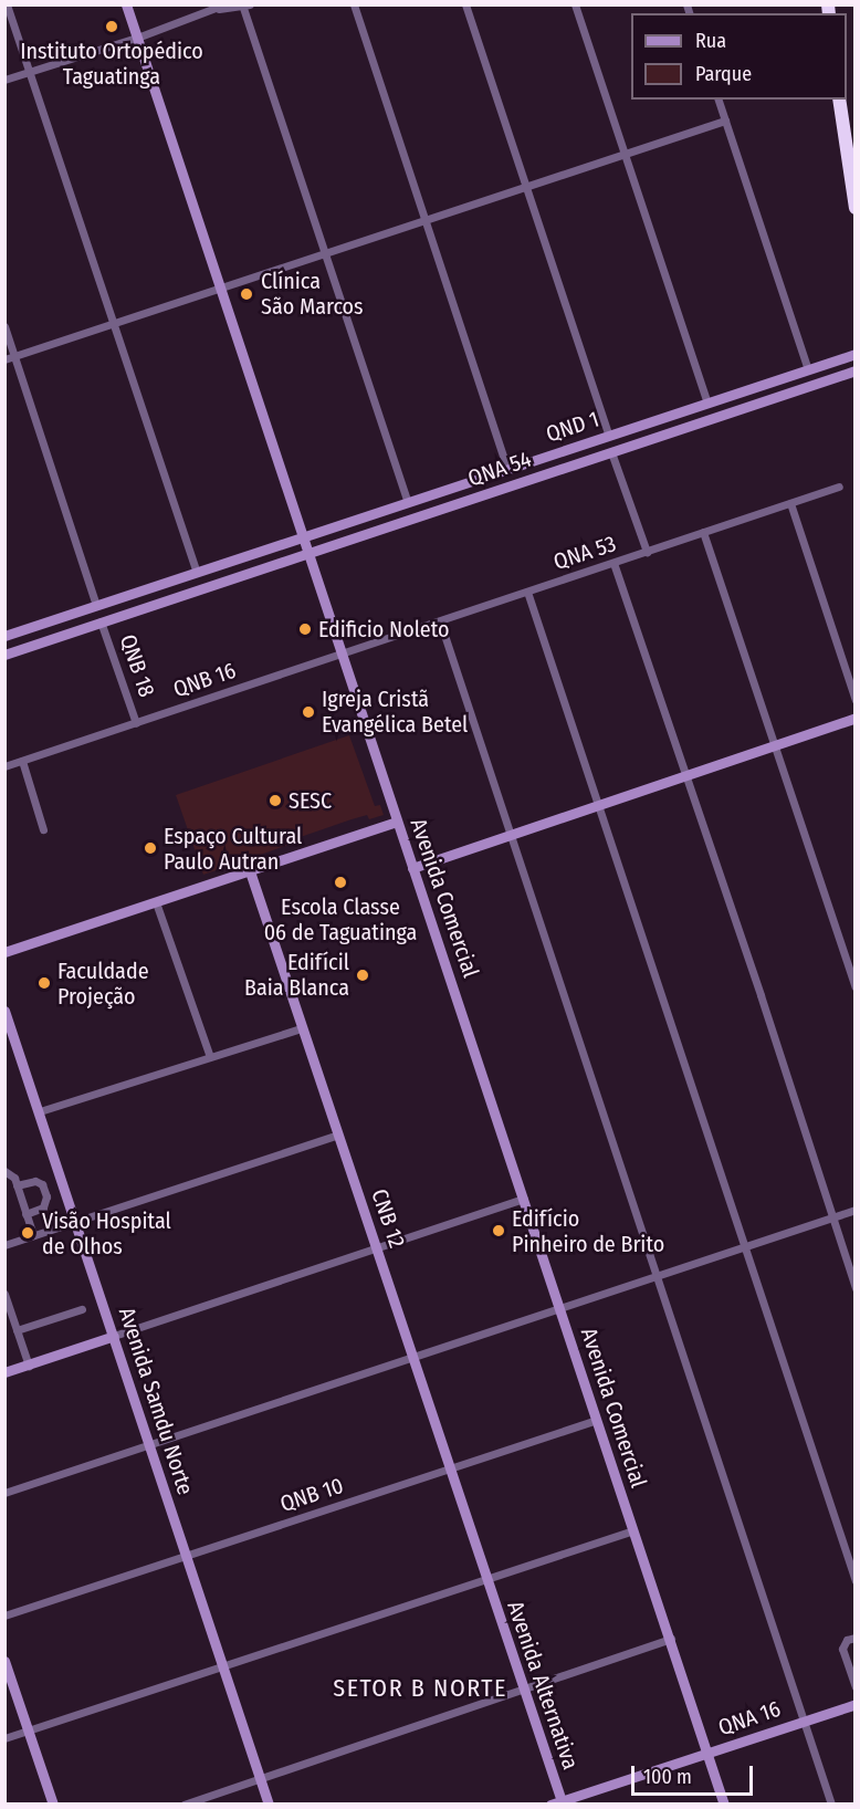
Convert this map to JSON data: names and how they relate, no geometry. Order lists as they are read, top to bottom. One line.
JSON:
{"streets":{"main road":["QND 1","QNA 54","Avenida Comercial","CNB 12","Avenida Samdu Norte","Avenida Alternativa","QNA 16"],"street":["QNA 53","QNB 18","QNB 16","QNB 10"]},"crossings":[["QND 1","Avenida Comercial"],["QNA 54","Avenida Comercial"],["QNA 53","QNB 16"],["QNA 53","Avenida Comercial"],["QNB 18","QNB 16"],["QNB 16","Avenida Comercial"],["Avenida Comercial","QNB 10"],["Avenida Comercial","QNA 16"],["CNB 12","QNB 10"],["CNB 12","Avenida Alternativa"],["Avenida Samdu Norte","QNB 10"],["Avenida Alternativa","QNA 16"]],"districts":["SETOR B NORTE"],"places":["Instituto Ortopédico Taguatinga","Clínica São Marcos","Edificio Noleto","Igreja Cristã Evangélica Betel","SESC","Espaço Cultural Paulo Autran","Escola Classe 06 de Taguatinga","Edifícil Baia Blanca","Faculdade Projeção","Edifício Pinheiro de Brito","Visão Hospital de Olhos"],"legend":["Rua","Parque"],"scale_bar":"100 m"}
